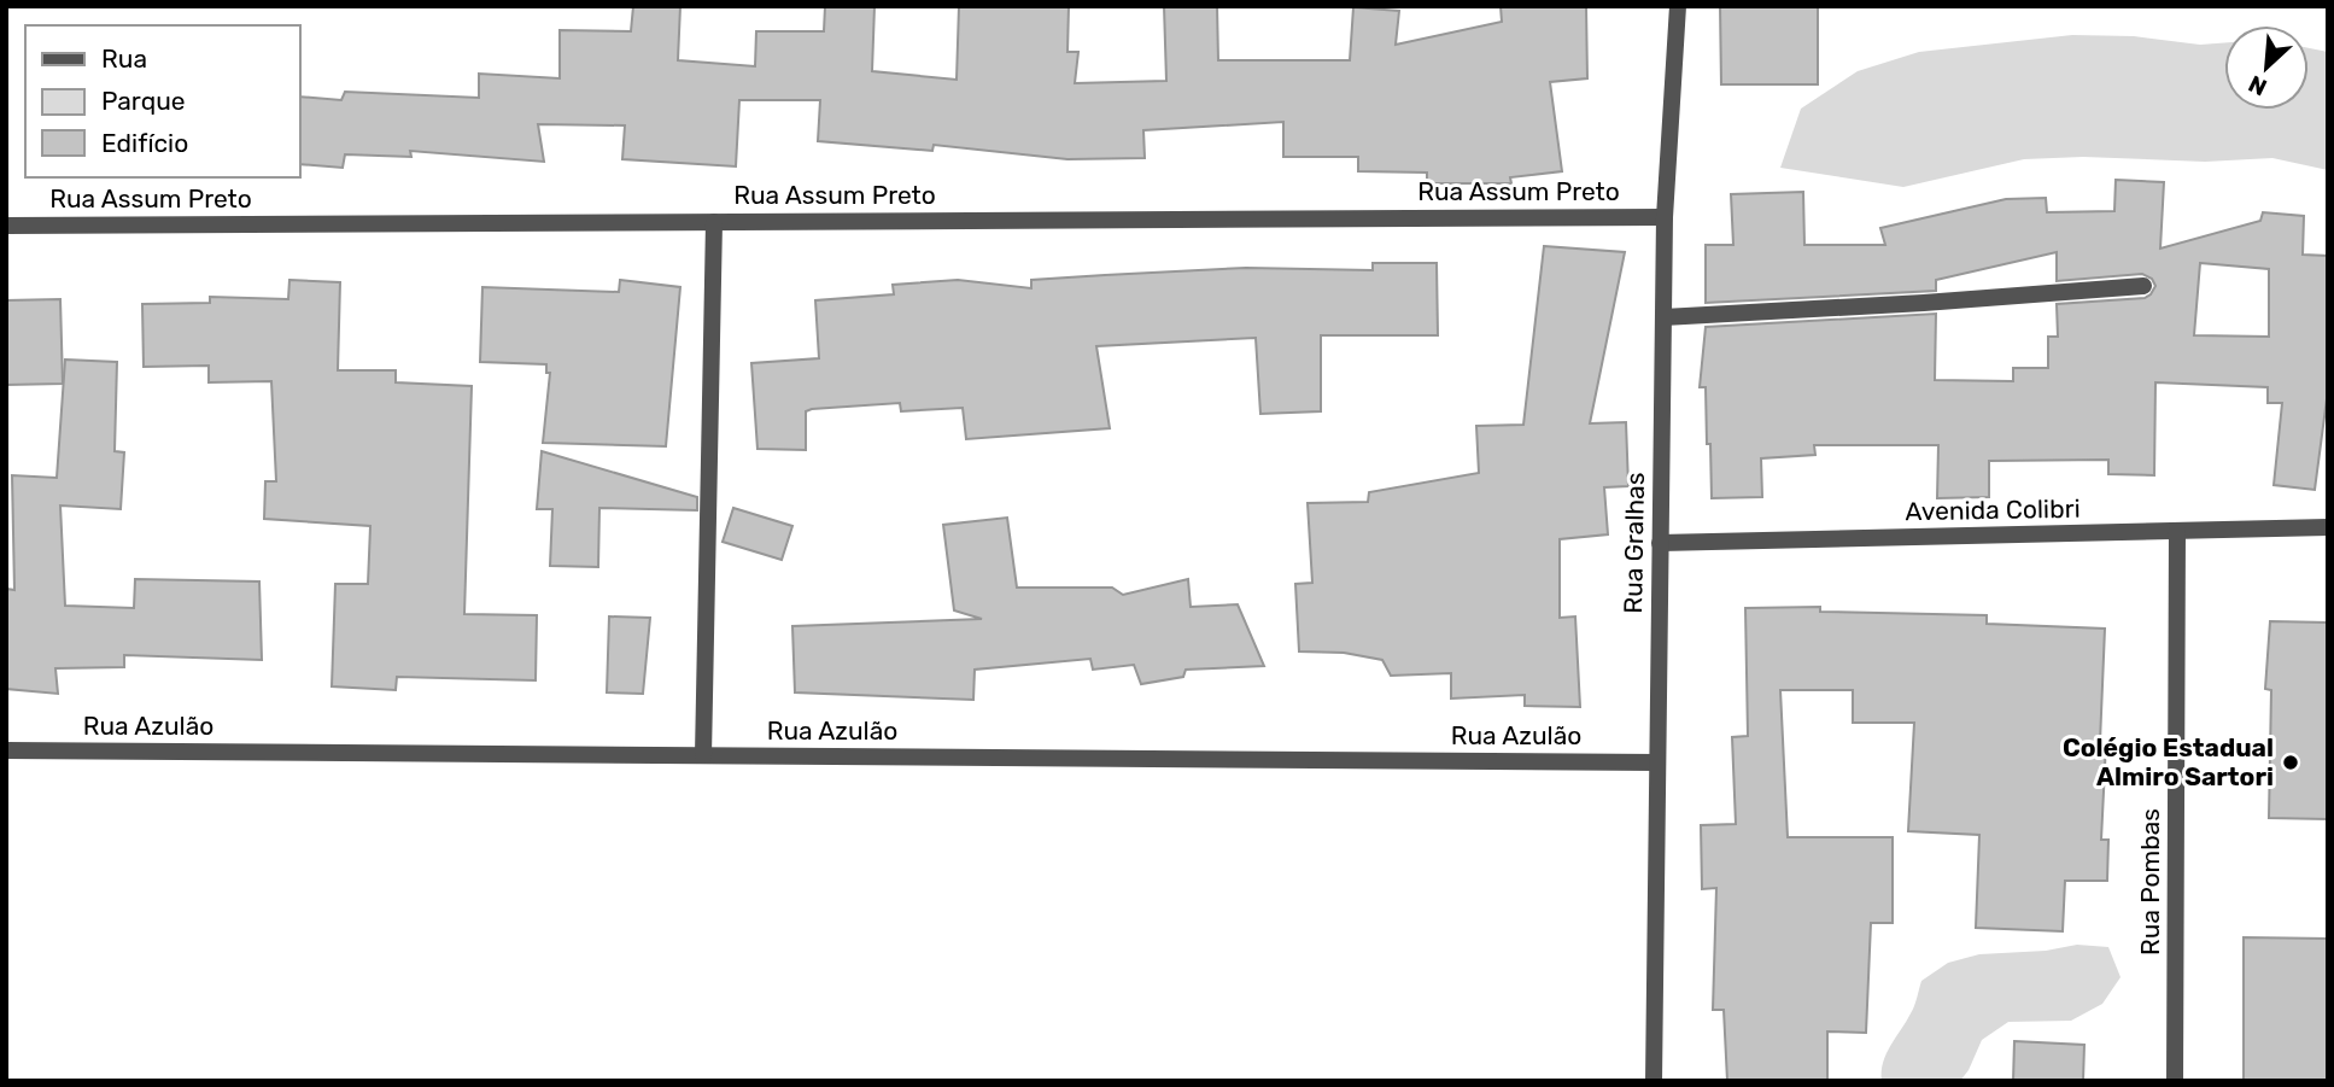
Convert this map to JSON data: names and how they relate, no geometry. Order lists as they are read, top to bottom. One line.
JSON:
{"streets":{"street":["Rua Assum Preto","Avenida Colibri","Rua Gralhas","Rua Azulão","Rua Pombas"]},"crossings":[["Rua Assum Preto","Rua Gralhas"],["Avenida Colibri","Rua Gralhas"],["Avenida Colibri","Rua Pombas"],["Rua Gralhas","Rua Azulão"]],"places":["Colégio Estadual Almiro Sartori"],"legend":["Rua","Parque","Edifício"],"north":"bottom left"}
